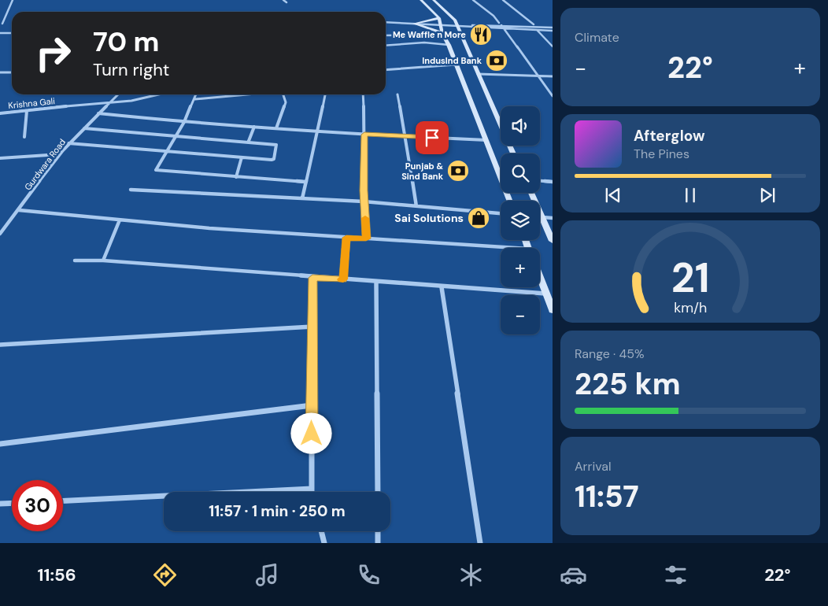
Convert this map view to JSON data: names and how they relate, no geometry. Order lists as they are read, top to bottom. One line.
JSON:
{"streets":{"street":["Krishna Gali","Gurdwara Road"]},"crossings":[["Krishna Gali","Gurdwara Road"]],"places":{"restaurant":["Me Waffle n More"],"bank":["IndusInd Bank","Punjab & Sind Bank"],"shop":["Sai Solutions"]},"page":{"tile":["Climate",["Range · 45%","225 km"],["Arrival","11:57"]],"turn":["70 m","Turn right"],"heat":["−","22°","+"],"map_buttons":["+","−"],"song":["Afterglow","The Pines"],"limit":"30","trip":"11:57 · 1 min · 250 m","tabs":["11:56","22°"],"gauge":["21","km/h"]}}
